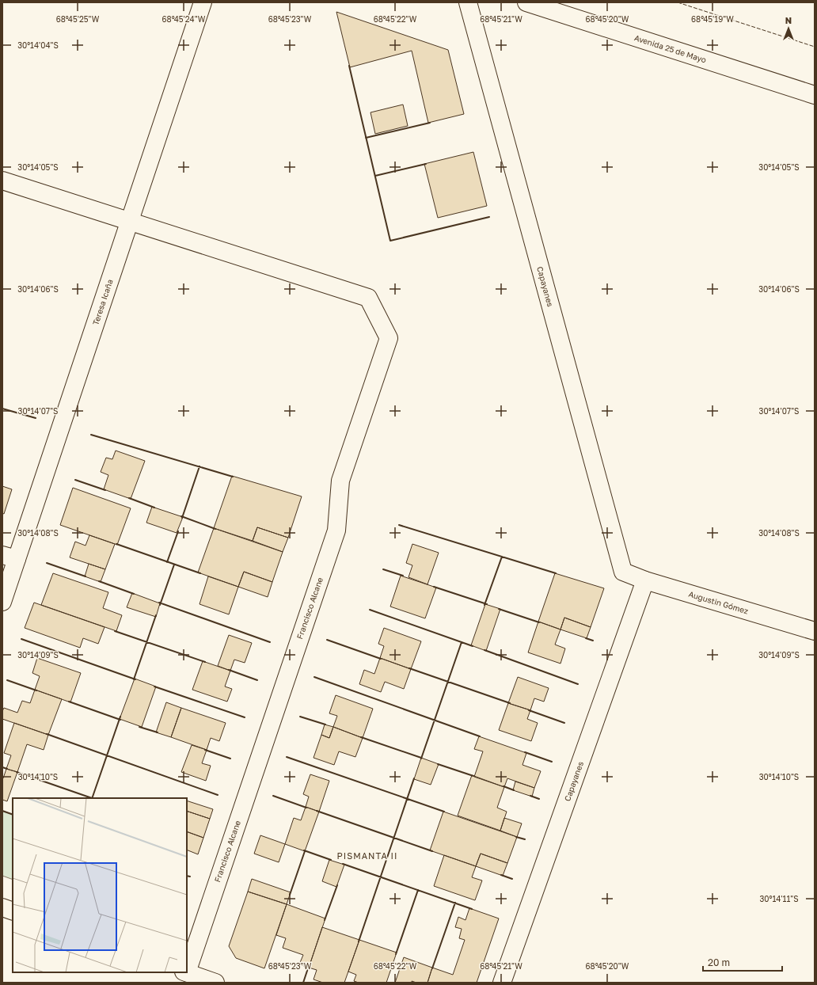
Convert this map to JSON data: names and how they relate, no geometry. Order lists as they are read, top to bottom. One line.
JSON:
{"streets":{"street":["Avenida 25 de Mayo","Capayanes","Teresa Icaña","Augustin Gómez","Francisco Alcane"]},"crossings":[["Capayanes","Augustin Gómez"],["Teresa Icaña","Francisco Alcane"]],"districts":["PISMANTA II"],"scale_bar":"20 m","north":"top","coordinates":["68°45'25\"W","68°45'24\"W","68°45'23\"W","68°45'22\"W","68°45'21\"W","68°45'20\"W","68°45'19\"W","30°14'04\"S","30°14'05\"S","30°14'06\"S","30°14'07\"S","30°14'08\"S","30°14'09\"S","30°14'10\"S","30°14'11\"S"]}
